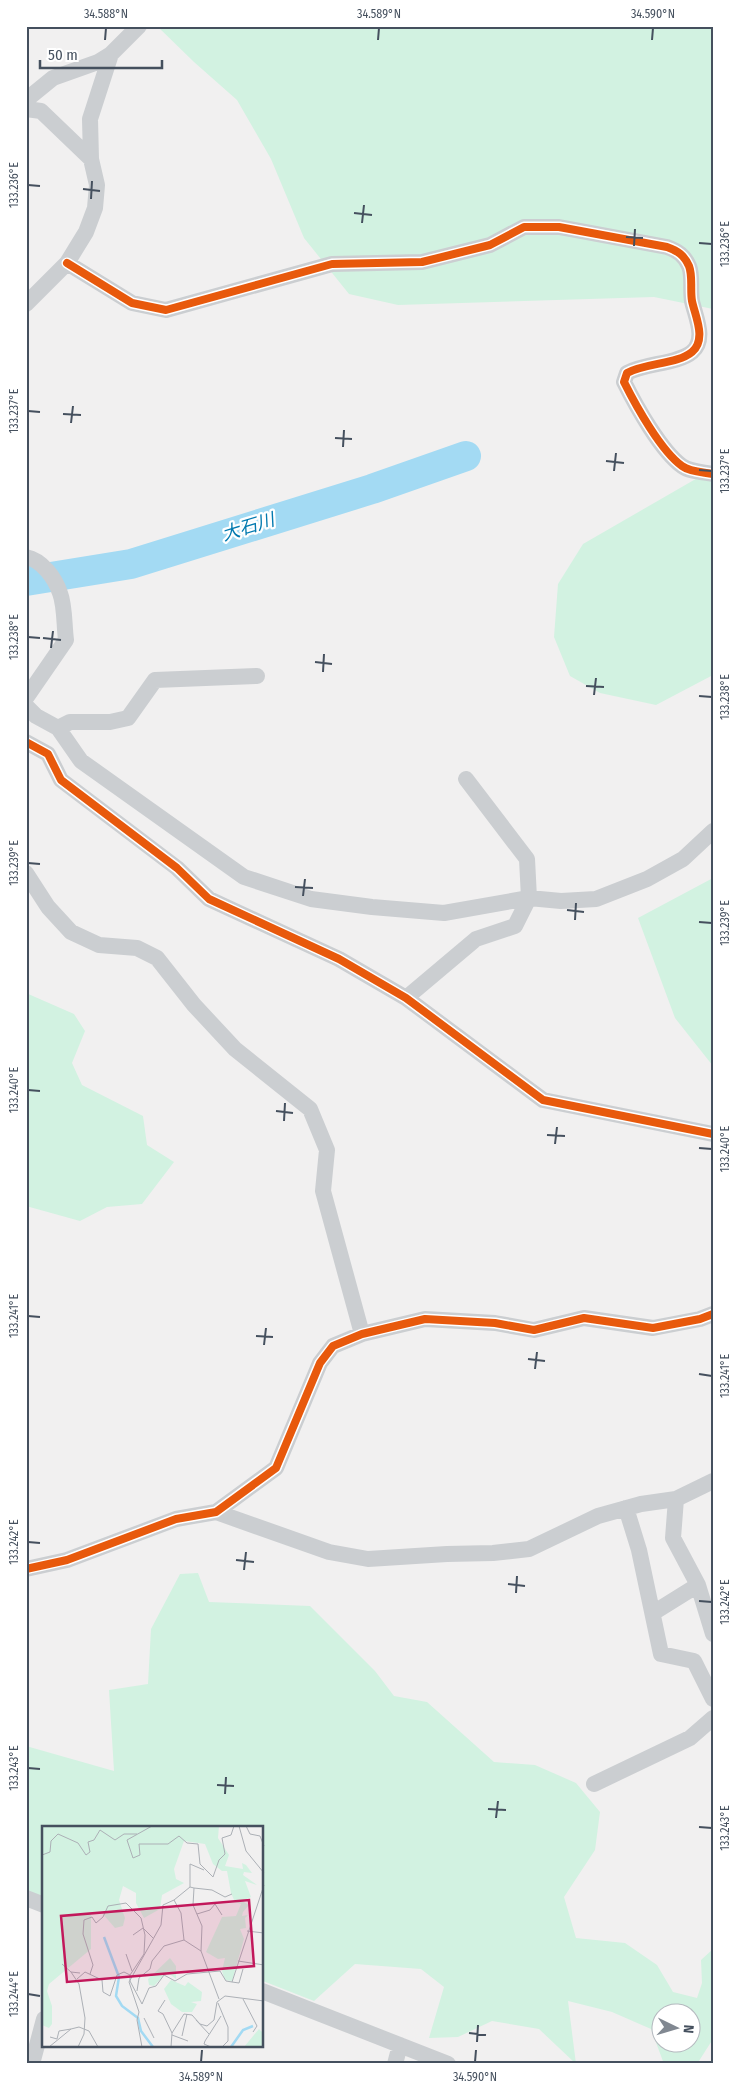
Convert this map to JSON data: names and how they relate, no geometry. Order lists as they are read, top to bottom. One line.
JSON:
{"water":["大石川"],"scale_bar":"50 m","north":"right","coordinates":["34.588°N","34.589°N","34.590°N","133.236°E","133.237°E","133.238°E","133.239°E","133.240°E","133.241°E","133.242°E","133.243°E","133.244°E"]}
